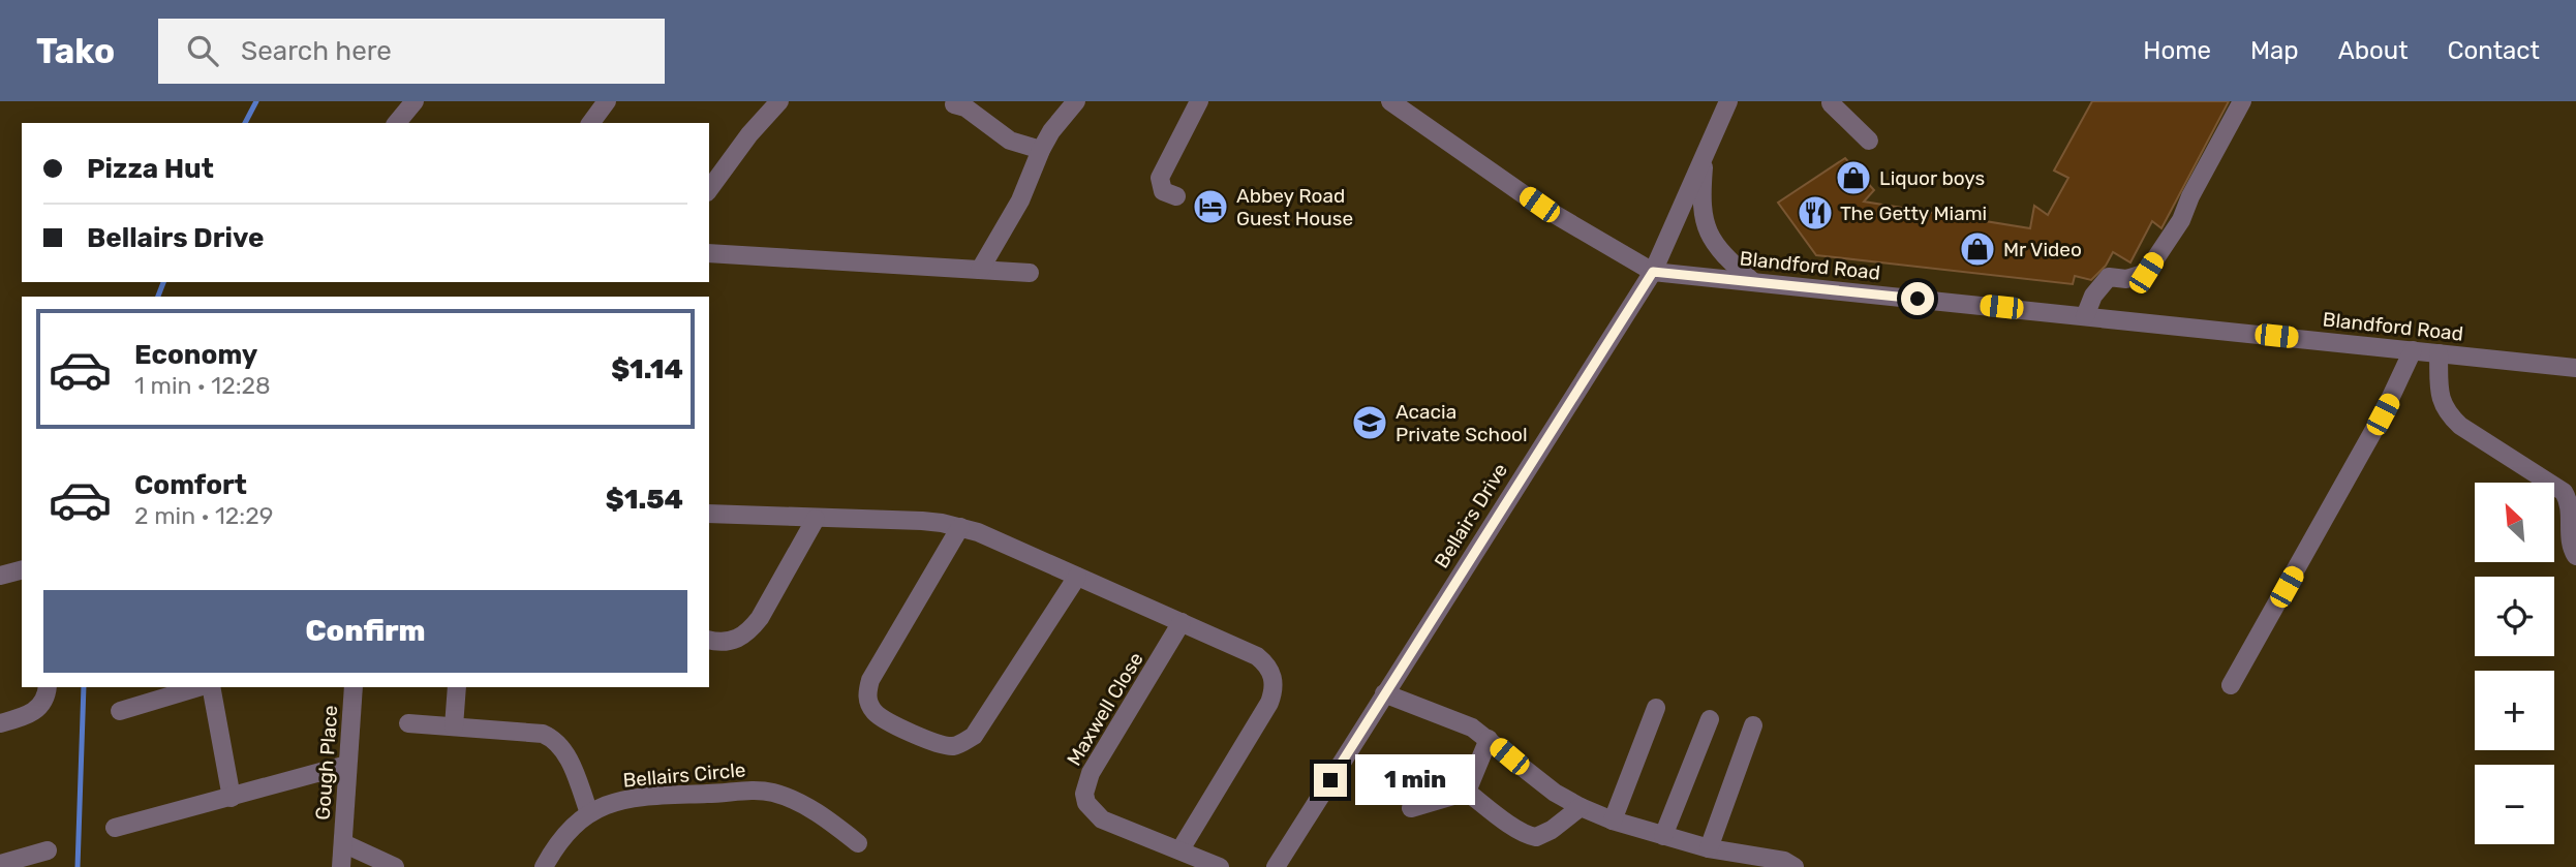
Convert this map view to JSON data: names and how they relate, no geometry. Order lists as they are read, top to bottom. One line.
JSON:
{"streets":{"street":["Blandford Road","Bellairs Drive","Maxwell Close","Gough Place","Bellairs Circle"]},"crossings":[["Blandford Road","Bellairs Drive"]],"places":{"shop":["Liquor boys","Mr Video"],"hotel":["Abbey Road Guest House"],"restaurant":["The Getty Miami"],"school or university":["Acacia Private School"]},"north":"top left","page":{"header":"Tako","search":"Search here","nav":["Home","Map","About","Contact"],"banner":["Pizza Hut","Bellairs Drive"],"list":[{"name":"Economy","note":"1 min · 12:28","value":"$1.14"},{"name":"Comfort","note":"2 min · 12:29","value":"$1.54"}],"map_buttons":["+","−"],"buttons":"Confirm","bubble":"1 min"}}
